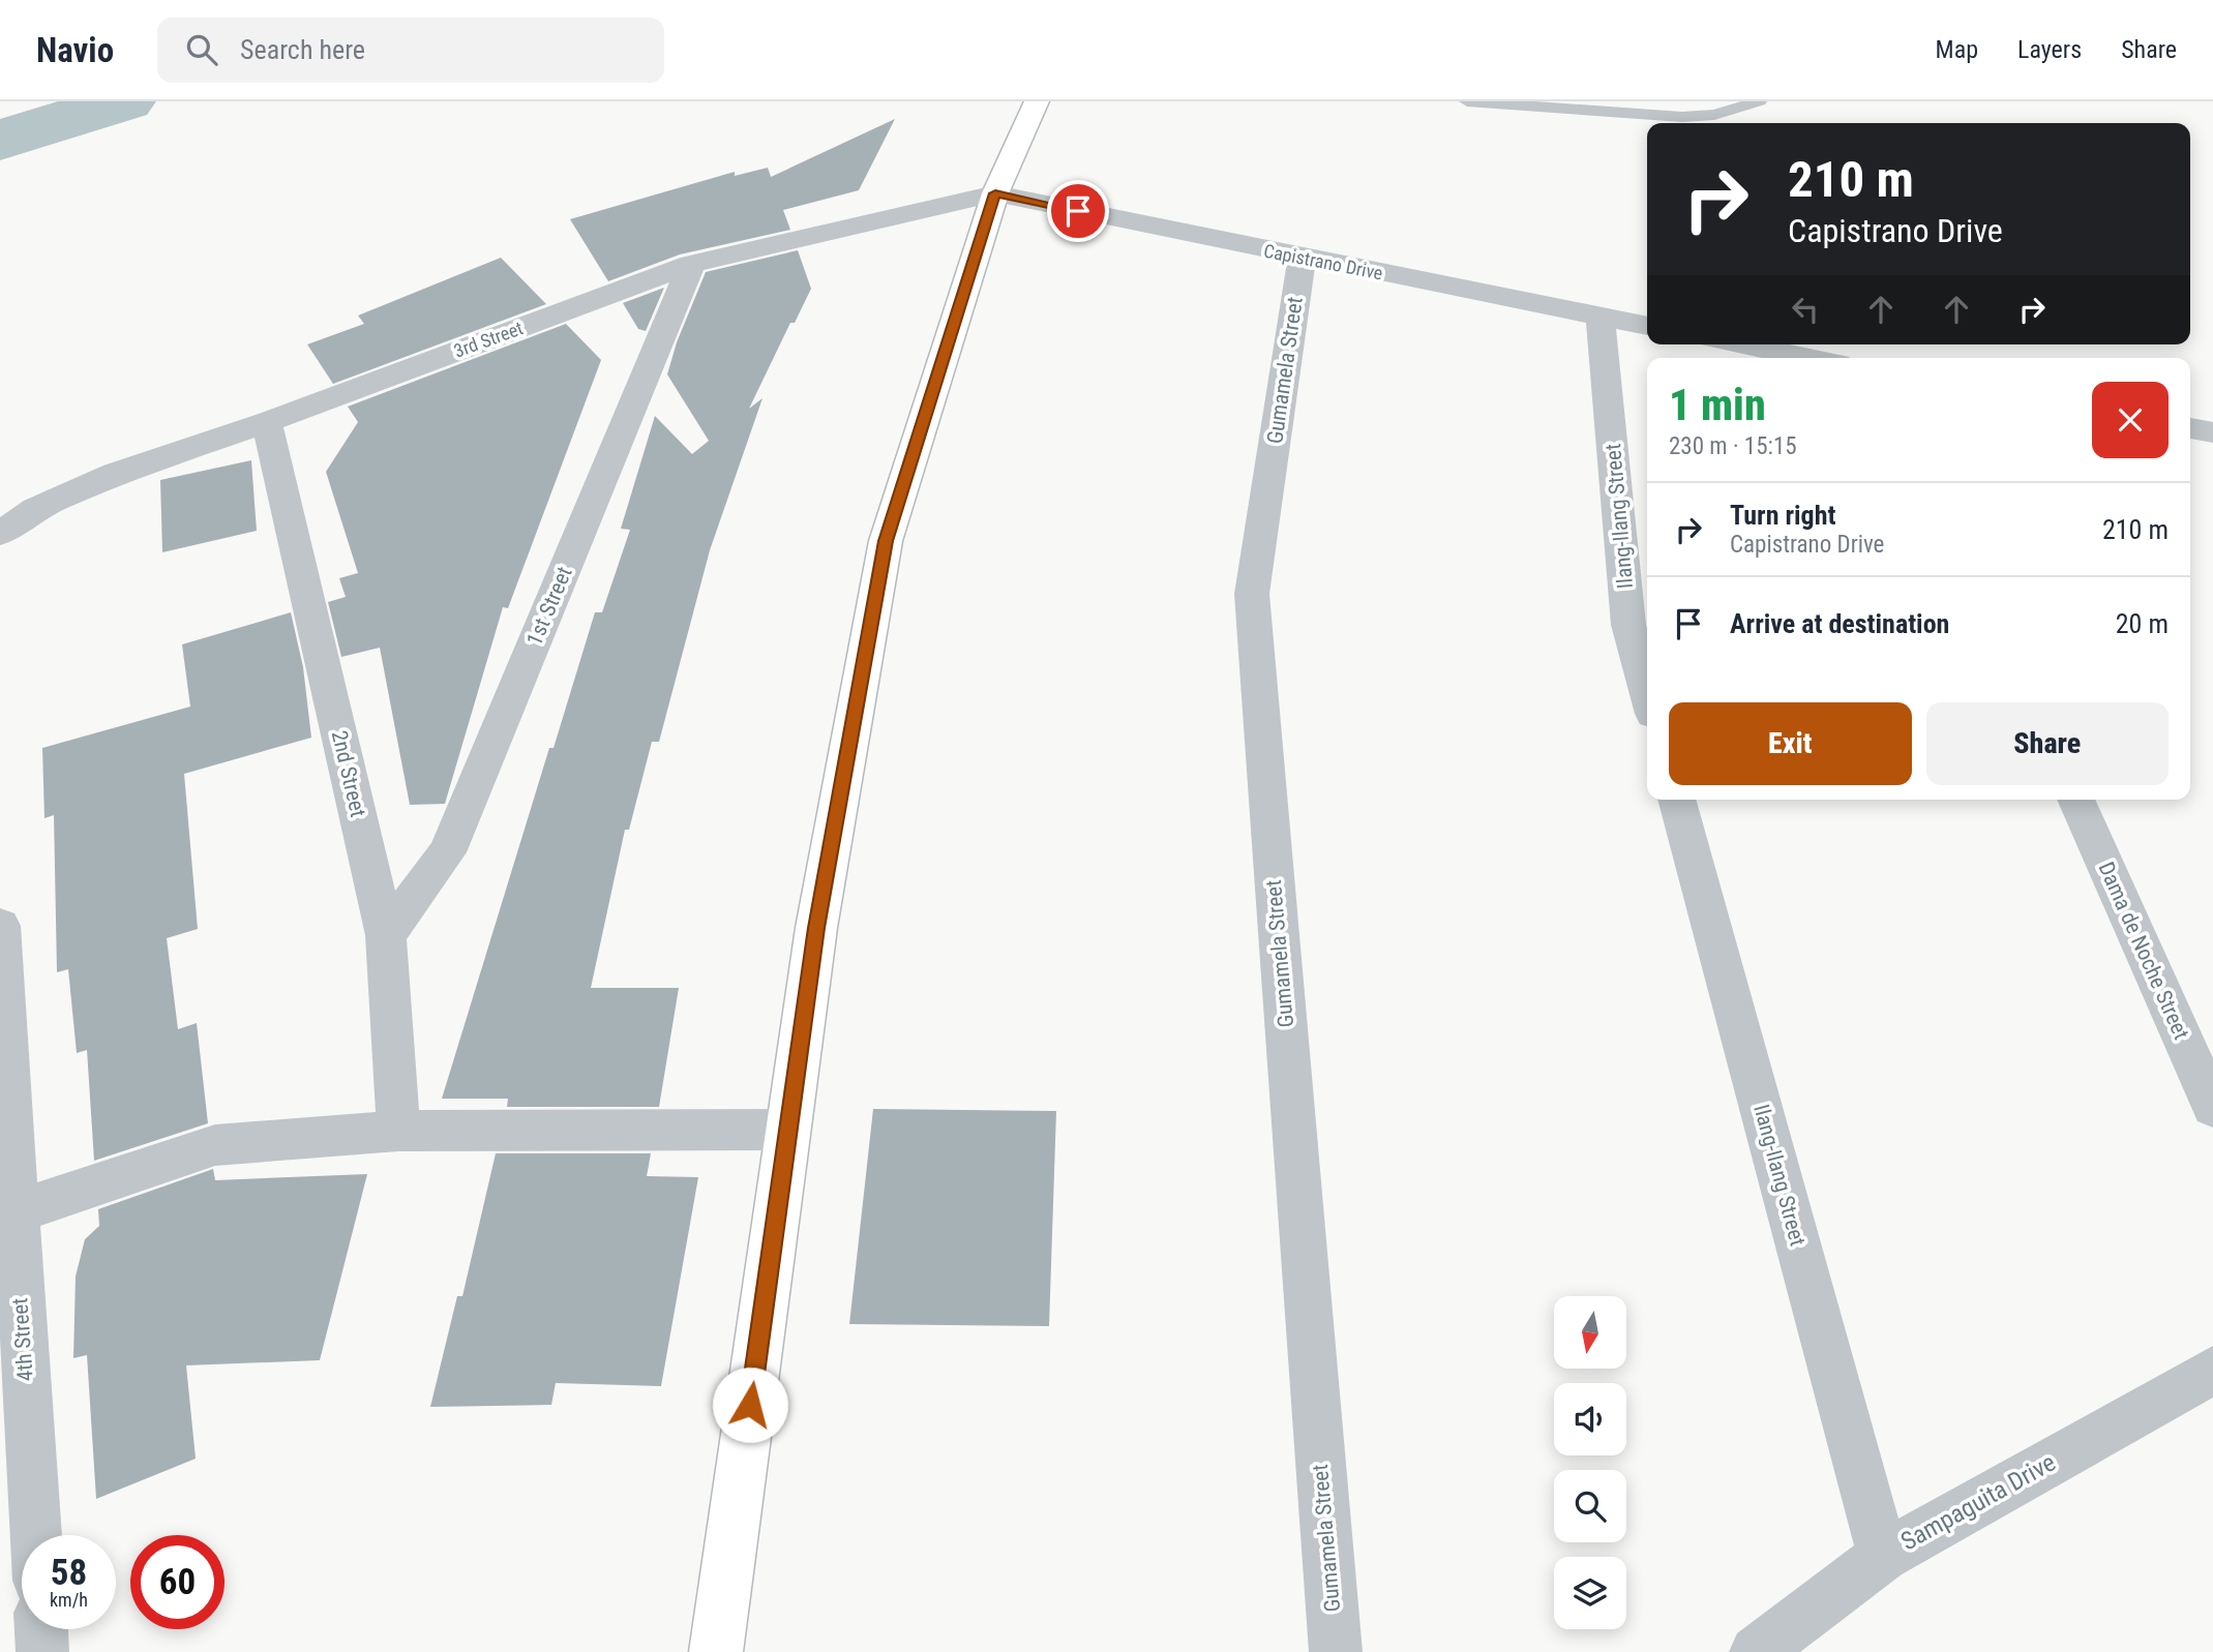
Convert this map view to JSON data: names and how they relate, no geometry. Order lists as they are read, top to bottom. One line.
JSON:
{"streets":{"street":["Capistrano Drive","3rd Street","Gumamela Street","Ilang-Ilang Street","1st Street","2nd Street","Dama de Noche Street","4th Street","Sampaguita Drive"]},"crossings":[["Capistrano Drive","3rd Street"],["Capistrano Drive","Gumamela Street"],["Capistrano Drive","Ilang-Ilang Street"],["3rd Street","1st Street"],["3rd Street","2nd Street"],["Ilang-Ilang Street","Sampaguita Drive"],["1st Street","2nd Street"]],"north":"bottom","page":{"header":"Navio","search":"Search here","nav":["Map","Layers","Share"],"turn":["210 m","Capistrano Drive"],"heading":["1 min","230 m · 15:15"],"list":[{"name":"Turn right","note":"Capistrano Drive","value":"210 m"},{"name":"Arrive at destination","value":"20 m"}],"buttons":["Exit","Share"],"speed":"58 km/h","limit":"60"}}
